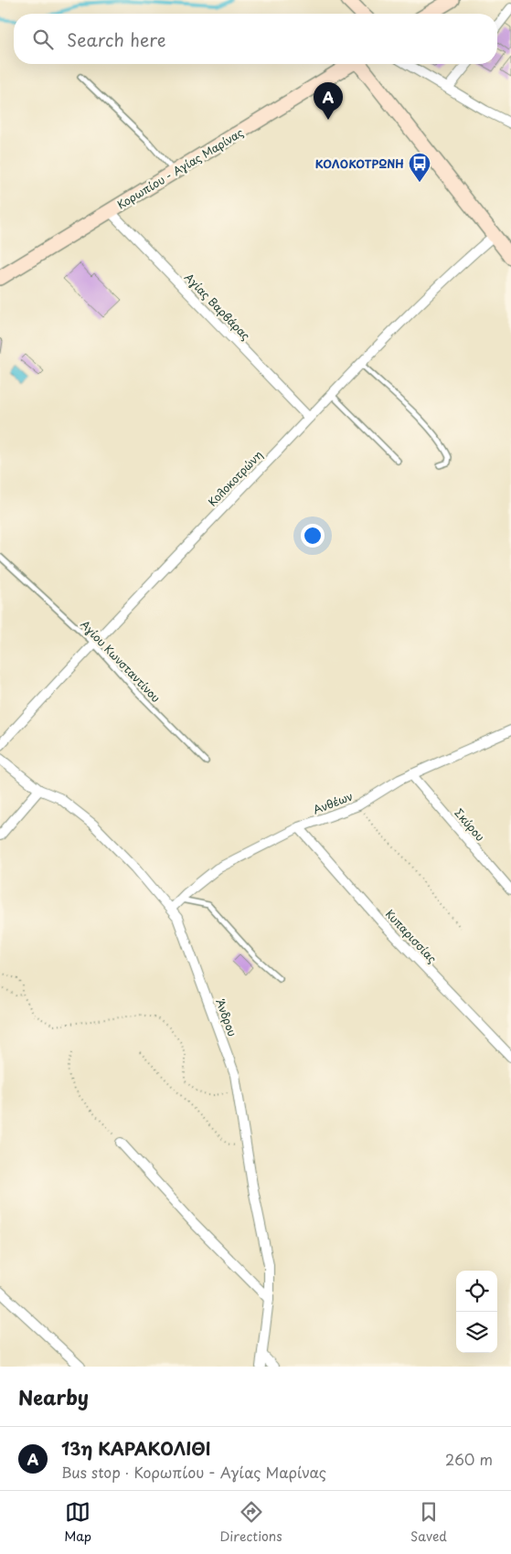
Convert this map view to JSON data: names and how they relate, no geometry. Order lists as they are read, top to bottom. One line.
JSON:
{"streets":{"main road":["Κορωπίου - Αγίας Μαρίνας"],"street":["Αγίας Βαρβάρας","Κολοκοτρώνη","Ανθέων","Σκύρου","Κυπαρισσίας","Άνδρου"],"lane":["Αγίου Κωνσταντίνου"]},"crossings":[["Κορωπίου - Αγίας Μαρίνας","Αγίας Βαρβάρας"],["Αγίας Βαρβάρας","Κολοκοτρώνη"],["Κολοκοτρώνη","Αγίου Κωνσταντίνου"],["Ανθέων","Σκύρου"],["Ανθέων","Κυπαρισσίας"],["Ανθέων","Άνδρου"]],"places":{"bus stop":["ΚΟΛΟΚΟΤΡΩΝΗ"]},"page":{"search":"Search here","pins":"A","heading":"Nearby","list":[{"mark":"A","name":"13η ΚΑΡΑΚΟΛΙΘΙ","note":"Bus stop · Κορωπίου - Αγίας Μαρίνας","value":"260 m"}],"nav":["Map","Directions","Saved"]}}
